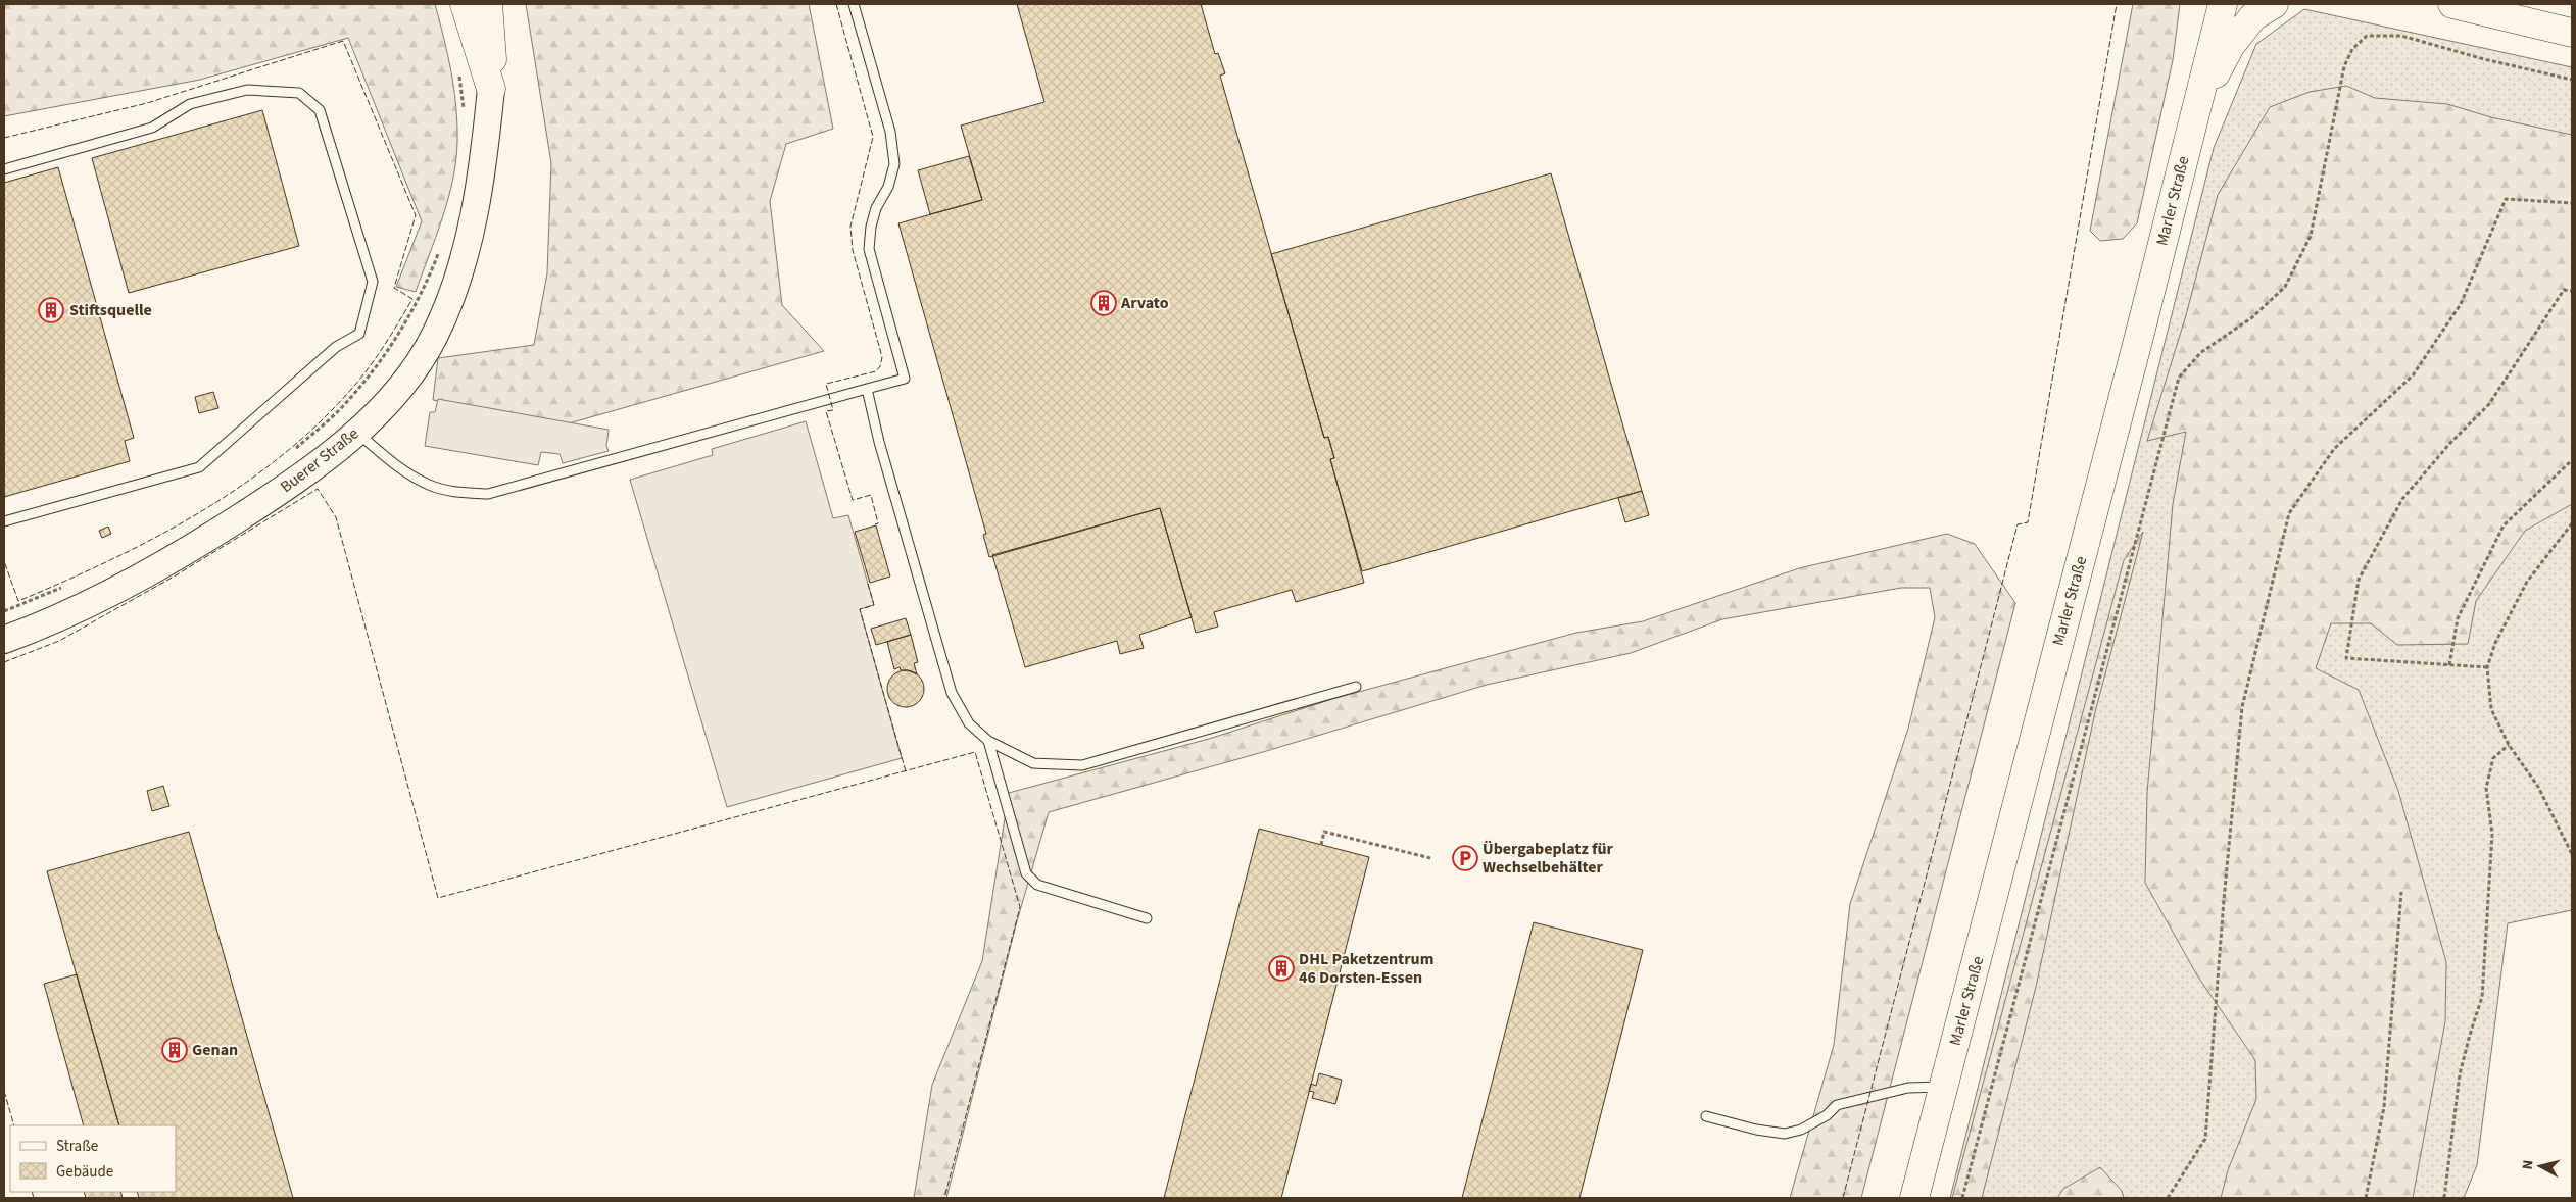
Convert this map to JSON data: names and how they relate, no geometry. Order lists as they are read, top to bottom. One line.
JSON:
{"streets":{"main road":["Marler Straße"],"street":["Buerer Straße"]},"places":{"building":["Arvato","Stiftsquelle","DHL Paketzentrum 46 Dorsten-Essen","Genan"],"parking":["Übergabeplatz für Wechselbehälter"]},"legend":["Straße","Gebäude"],"north":"left"}
